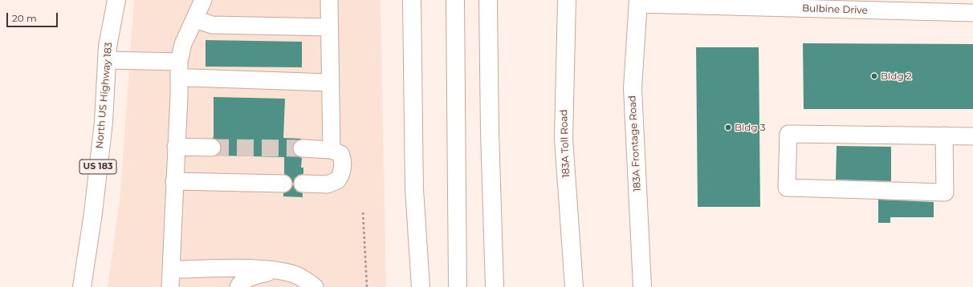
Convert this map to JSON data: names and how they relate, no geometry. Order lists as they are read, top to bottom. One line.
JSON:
{"streets":{"main road":["North US Highway 183","183A Toll Road","183A Frontage Road","US 183"],"street":["Bulbine Drive"]},"crossings":[["Bulbine Drive","183A Frontage Road"],["North US Highway 183","US 183"]],"places":["Bldg 2","Bldg 3"],"scale_bar":"20 m"}
